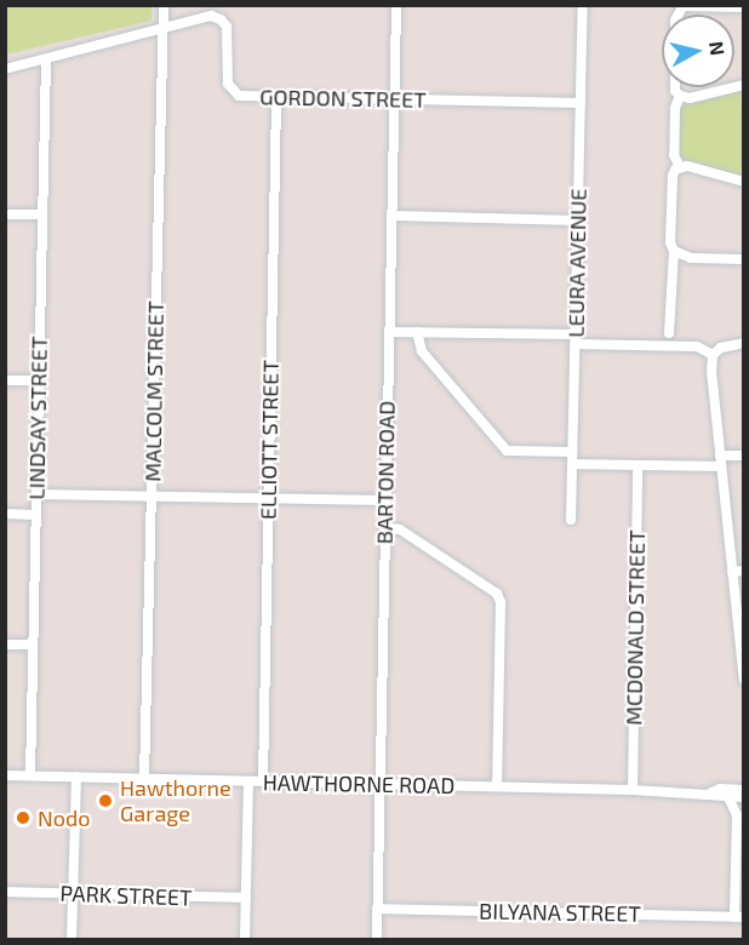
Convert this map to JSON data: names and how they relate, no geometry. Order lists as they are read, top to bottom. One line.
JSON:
{"streets":{"street":["GORDON STREET","LEURA AVENUE","MALCOLM STREET","LINDSAY STREET","ELLIOTT STREET","BARTON ROAD","MCDONALD STREET","HAWTHORNE ROAD","PARK STREET","BILYANA STREET"]},"crossings":[["GORDON STREET","LEURA AVENUE"],["GORDON STREET","MALCOLM STREET"],["GORDON STREET","LINDSAY STREET"],["GORDON STREET","ELLIOTT STREET"],["GORDON STREET","BARTON ROAD"],["MALCOLM STREET","HAWTHORNE ROAD"],["LINDSAY STREET","HAWTHORNE ROAD"],["ELLIOTT STREET","HAWTHORNE ROAD"],["BARTON ROAD","HAWTHORNE ROAD"],["BARTON ROAD","BILYANA STREET"],["MCDONALD STREET","HAWTHORNE ROAD"]],"places":["Hawthorne Garage","Nodo"],"north":"right"}
